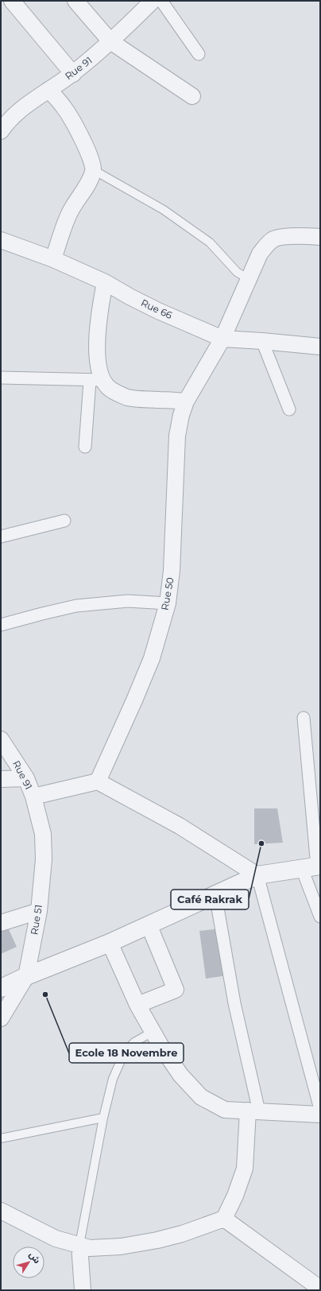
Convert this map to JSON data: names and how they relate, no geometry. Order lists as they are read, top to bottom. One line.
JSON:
{"streets":{"street":["Rue 91","Rue 66","Rue 50","Rue 51"]},"crossings":[["Rue 91","Rue 51"],["Rue 66","Rue 50"]],"places":["Café Rakrak","Ecole 18 Novembre"],"north":"top right"}
